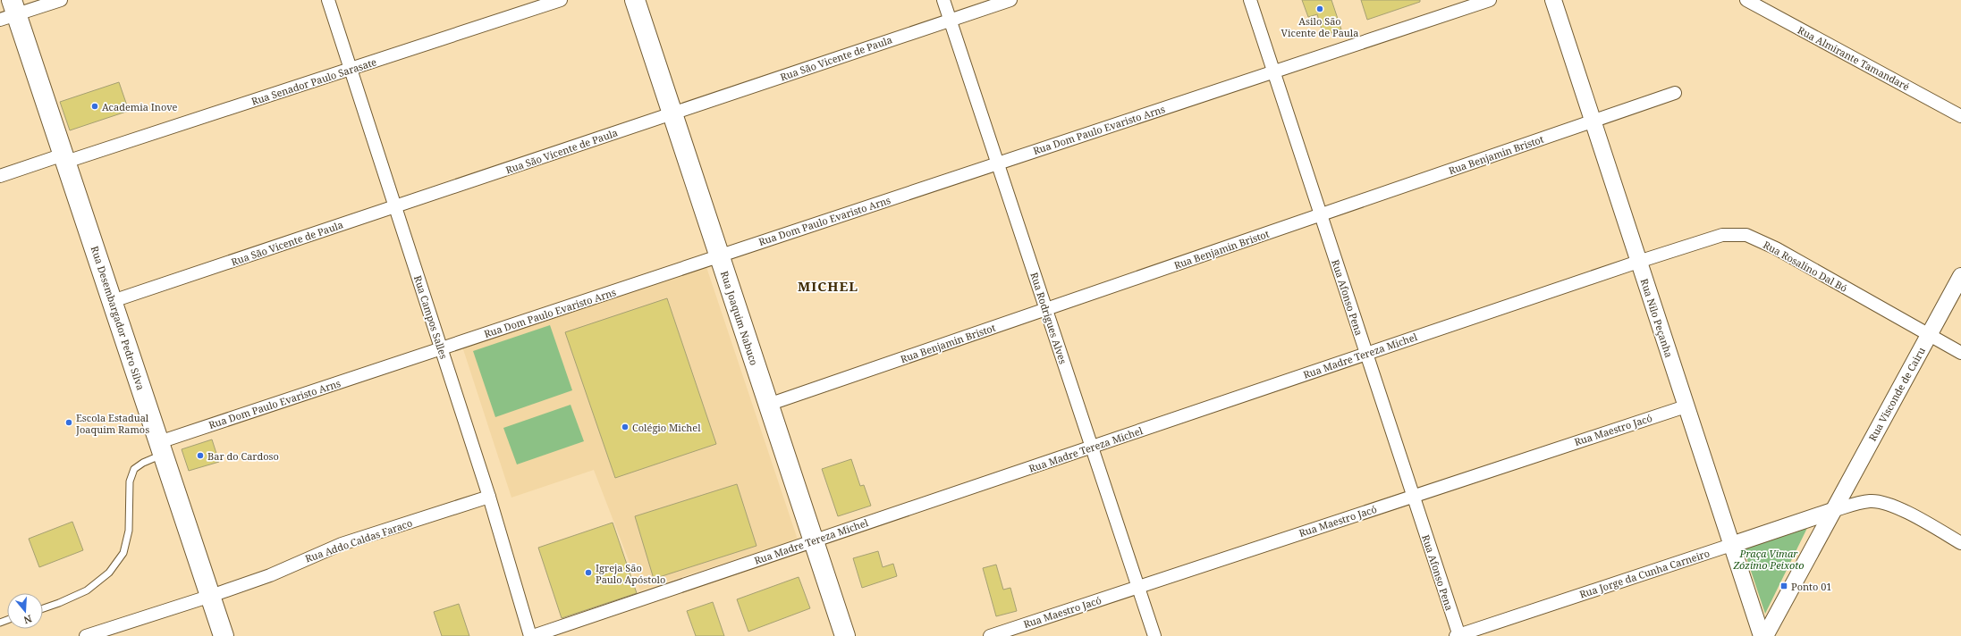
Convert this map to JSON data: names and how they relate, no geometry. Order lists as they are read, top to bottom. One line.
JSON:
{"streets":{"main road":["Rua Desembargador Pedro Silva","Rua Joaquim Nabuco"],"street":["Rua São Vicente de Paula","Rua Almirante Tamandaré","Rua Senador Paulo Sarasate","Rua Dom Paulo Evaristo Arns","Rua Benjamin Bristot","Rua Rosalino Dal Bó","Rua Afonso Pena","Rua Campos Salles","Rua Rodrigues Alves","Rua Nilo Peçanha","Rua Madre Tereza Michel","Rua Visconde de Cairu","Rua Maestro Jacó","Rua Addo Caldas Faraco","Rua Jorge da Cunha Carneiro"]},"crossings":[["Rua São Vicente de Paula","Rua Campos Salles"],["Rua São Vicente de Paula","Rua Desembargador Pedro Silva"],["Rua São Vicente de Paula","Rua Joaquim Nabuco"],["Rua São Vicente de Paula","Rua Rodrigues Alves"],["Rua Senador Paulo Sarasate","Rua Campos Salles"],["Rua Senador Paulo Sarasate","Rua Desembargador Pedro Silva"],["Rua Dom Paulo Evaristo Arns","Rua Afonso Pena"],["Rua Dom Paulo Evaristo Arns","Rua Campos Salles"],["Rua Dom Paulo Evaristo Arns","Rua Desembargador Pedro Silva"],["Rua Dom Paulo Evaristo Arns","Rua Joaquim Nabuco"],["Rua Dom Paulo Evaristo Arns","Rua Rodrigues Alves"],["Rua Benjamin Bristot","Rua Afonso Pena"],["Rua Benjamin Bristot","Rua Joaquim Nabuco"],["Rua Benjamin Bristot","Rua Rodrigues Alves"],["Rua Benjamin Bristot","Rua Nilo Peçanha"],["Rua Rosalino Dal Bó","Rua Nilo Peçanha"],["Rua Rosalino Dal Bó","Rua Madre Tereza Michel"],["Rua Rosalino Dal Bó","Rua Visconde de Cairu"],["Rua Afonso Pena","Rua Madre Tereza Michel"],["Rua Afonso Pena","Rua Maestro Jacó"],["Rua Afonso Pena","Rua Jorge da Cunha Carneiro"],["Rua Campos Salles","Rua Addo Caldas Faraco"],["Rua Desembargador Pedro Silva","Rua Addo Caldas Faraco"],["Rua Joaquim Nabuco","Rua Madre Tereza Michel"],["Rua Rodrigues Alves","Rua Madre Tereza Michel"],["Rua Rodrigues Alves","Rua Maestro Jacó"],["Rua Nilo Peçanha","Rua Madre Tereza Michel"],["Rua Nilo Peçanha","Rua Maestro Jacó"],["Rua Nilo Peçanha","Rua Jorge da Cunha Carneiro"],["Rua Visconde de Cairu","Rua Jorge da Cunha Carneiro"]],"districts":["MICHEL"],"parks":["Praça Vimar Zózimo Peixoto"],"places":{"other":["Asilo São Vicente de Paula","Academia Inove","Escola Estadual Joaquim Ramos","Colégio Michel","Bar do Cardoso","Igreja São Paulo Apóstolo"],"transit":["Ponto 01"]},"north":"bottom"}
